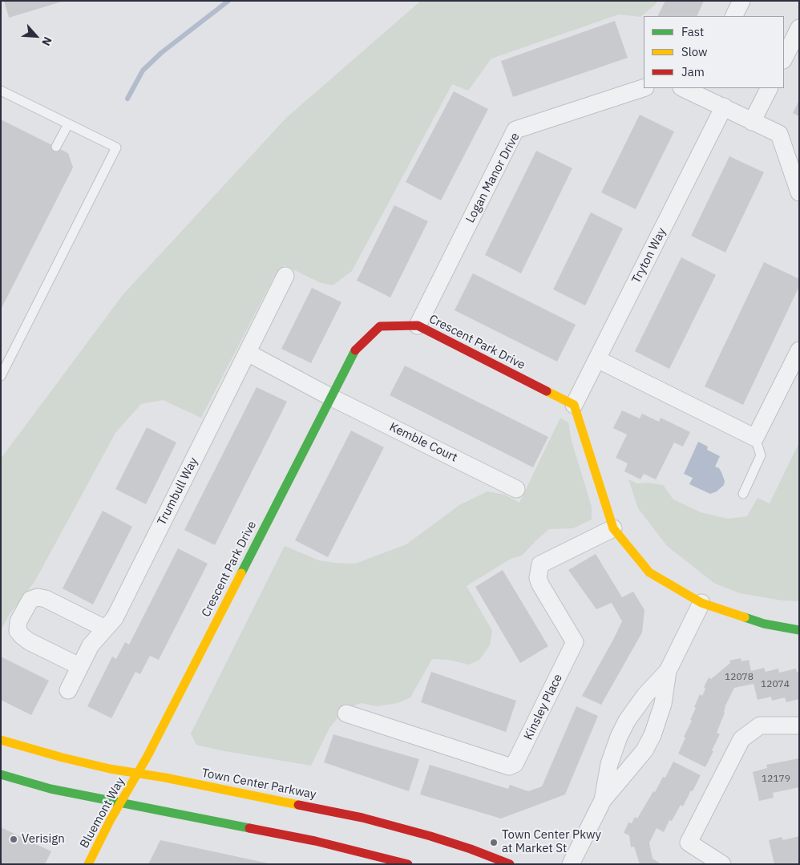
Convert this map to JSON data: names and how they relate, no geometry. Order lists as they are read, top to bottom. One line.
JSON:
{"streets":{"street":["Logan Manor Drive","Tryton Way","Crescent Park Drive","Kemble Court","Trumbull Way","Kinsley Place","Town Center Parkway","Bluemont Way"]},"crossings":[["Logan Manor Drive","Crescent Park Drive"],["Tryton Way","Crescent Park Drive"],["Crescent Park Drive","Kemble Court"],["Crescent Park Drive","Town Center Parkway"],["Crescent Park Drive","Bluemont Way"],["Town Center Parkway","Bluemont Way"]],"places":["Verisign","Town Center Pkwy at Market St"],"house_numbers":["12078","12074","12179"],"legend":["Fast","Slow","Jam"],"north":"bottom right"}
